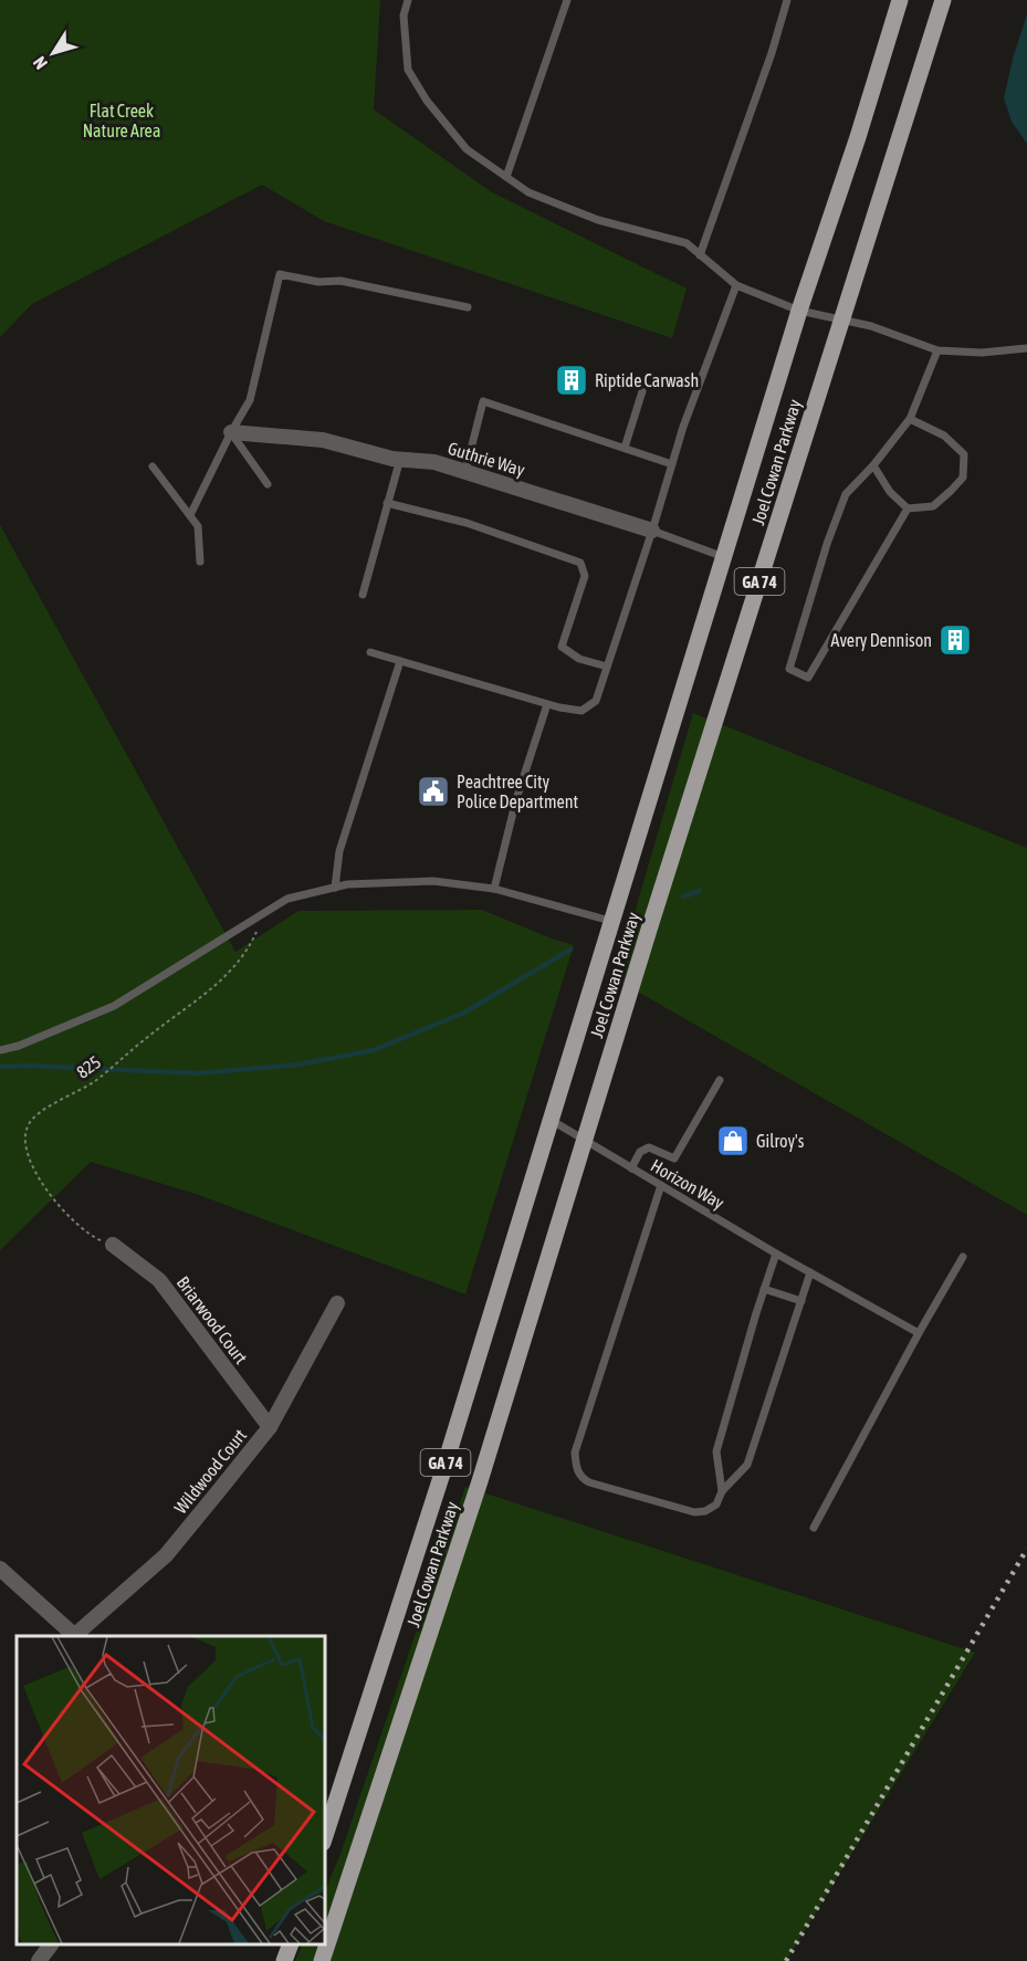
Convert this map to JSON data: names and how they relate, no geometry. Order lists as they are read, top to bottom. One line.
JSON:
{"streets":{"main road":["Joel Cowan Parkway","GA 74"],"street":["Guthrie Way","Briarwood Court","Wildwood Court"],"lane":["Horizon Way"],"path":["825"]},"crossings":[["Guthrie Way","Joel Cowan Parkway"],["Joel Cowan Parkway","Horizon Way"],["825","Briarwood Court"],["Briarwood Court","Wildwood Court"]],"parks":["Flat Creek Nature Area"],"places":{"building":["Riptide Carwash","Avery Dennison"],"public building":["Peachtree City Police Department"],"shop":["Gilroy's"]},"north":"bottom left"}
